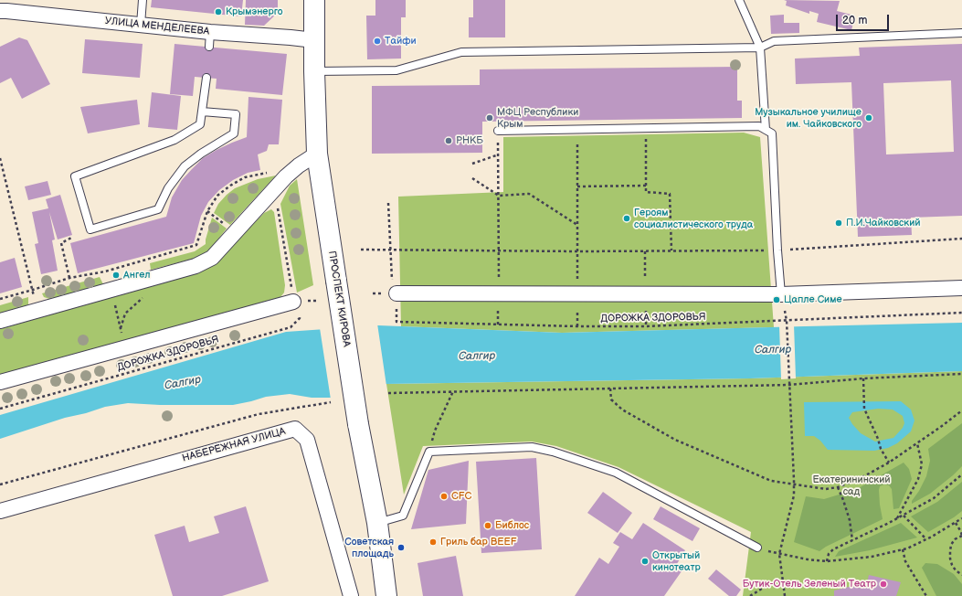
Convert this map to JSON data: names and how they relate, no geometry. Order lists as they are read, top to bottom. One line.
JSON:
{"streets":{"main road":["ПРОСПЕКТ КИРОВА"],"street":["УЛИЦА МЕНДЕЛЕЕВА","НАБЕРЕЖНАЯ УЛИЦА"],"path":["ДОРОЖКА ЗДОРОВЬЯ"]},"crossings":[["УЛИЦА МЕНДЕЛЕЕВА","ПРОСПЕКТ КИРОВА"]],"water":["Салгир"],"parks":["Екатерининский сад"],"places":["Крымэнерго","Тайфи","МФЦ Республики Крым","Музыкальное училище им. Чайковского","РНКБ","Героям социалистического труда","П.И.Чайковский","Ангел","Цапле Симе","CFC","Библос","Гриль бар BEEF","Советская площадь","Открытый кинотеатр","Бутик-Отель Зеленый Театр"],"scale_bar":"20 m"}
